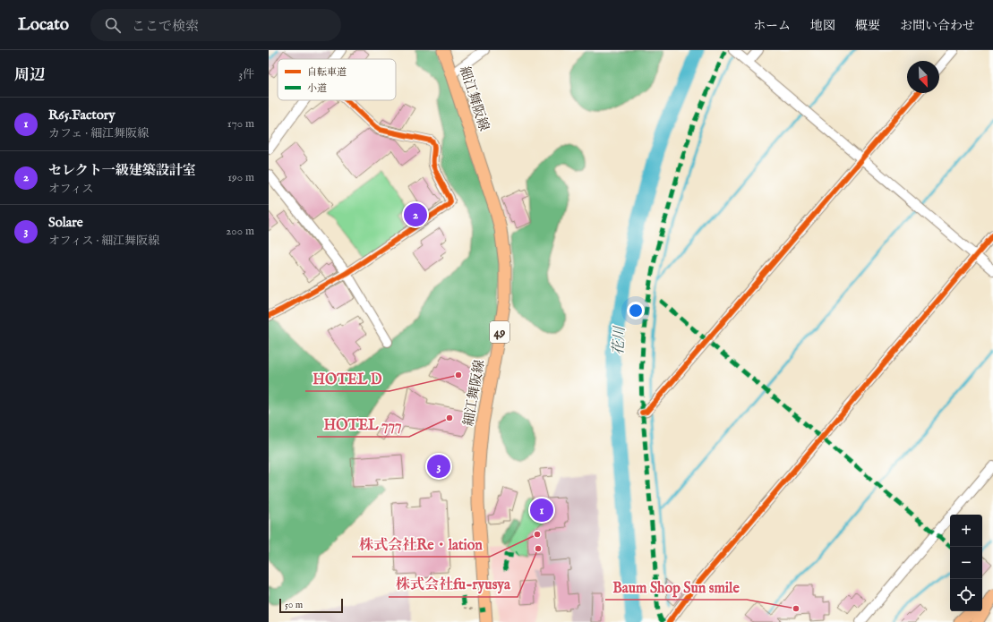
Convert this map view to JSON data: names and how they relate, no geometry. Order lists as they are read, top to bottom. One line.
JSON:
{"streets":{"main road":["細江舞阪線","49"]},"water":["花川"],"places":["HOTEL D","HOTEL 777","株式会社Re・lation","株式会社fu-ryusya","Baum Shop Sun smile"],"legend":["自転車道","小道"],"scale_bar":"50 m","north":"bottom right","page":{"header":"Locato","search":"ここで検索","nav":["ホーム","地図","概要","お問い合わせ"],"heading":["周辺","3件"],"list":[{"mark":"1","name":"R65.Factory","note":"カフェ · 細江舞阪線","value":"170 m"},{"mark":"2","name":"セレクト一級建築設計室","note":"オフィス","value":"190 m"},{"mark":"3","name":"Solare","note":"オフィス · 細江舞阪線","value":"200 m"}],"pins":["2","3","1"],"map_buttons":["+","−"],"scale":"50 m"}}
